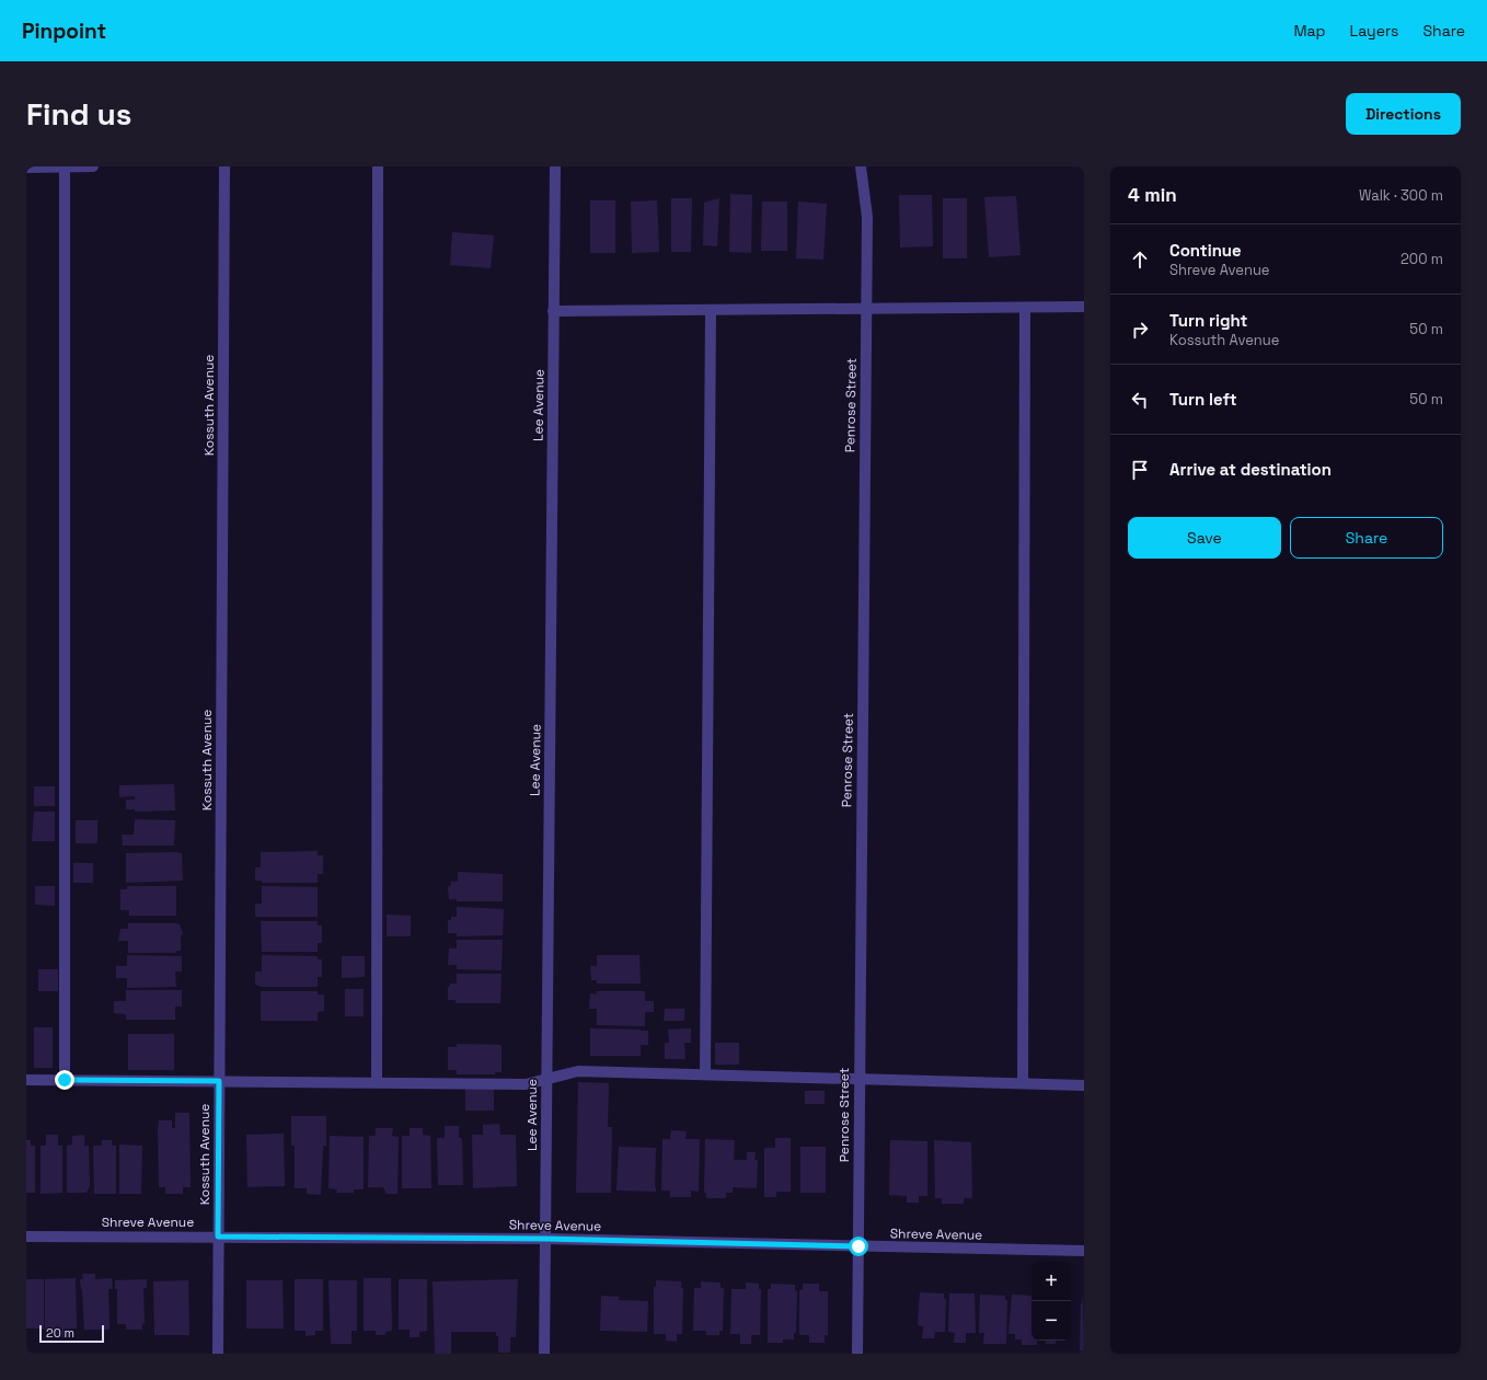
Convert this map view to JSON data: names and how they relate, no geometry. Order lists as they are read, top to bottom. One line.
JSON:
{"streets":{"street":["Kossuth Avenue","Lee Avenue","Penrose Street","Shreve Avenue"]},"crossings":[["Kossuth Avenue","Shreve Avenue"],["Lee Avenue","Shreve Avenue"],["Penrose Street","Shreve Avenue"]],"scale_bar":"20 m","page":{"header":"Pinpoint","nav":["Map","Layers","Share"],"buttons":["Directions",["Save","Share"]],"title":"Find us","heading":["4 min","Walk · 300 m"],"list":[["Continue","Shreve Avenue","200 m"],["Turn right","Kossuth Avenue","50 m"],["Turn left","50 m"],"Arrive at destination"],"map_buttons":["+","−"],"scale":"20 m"}}
